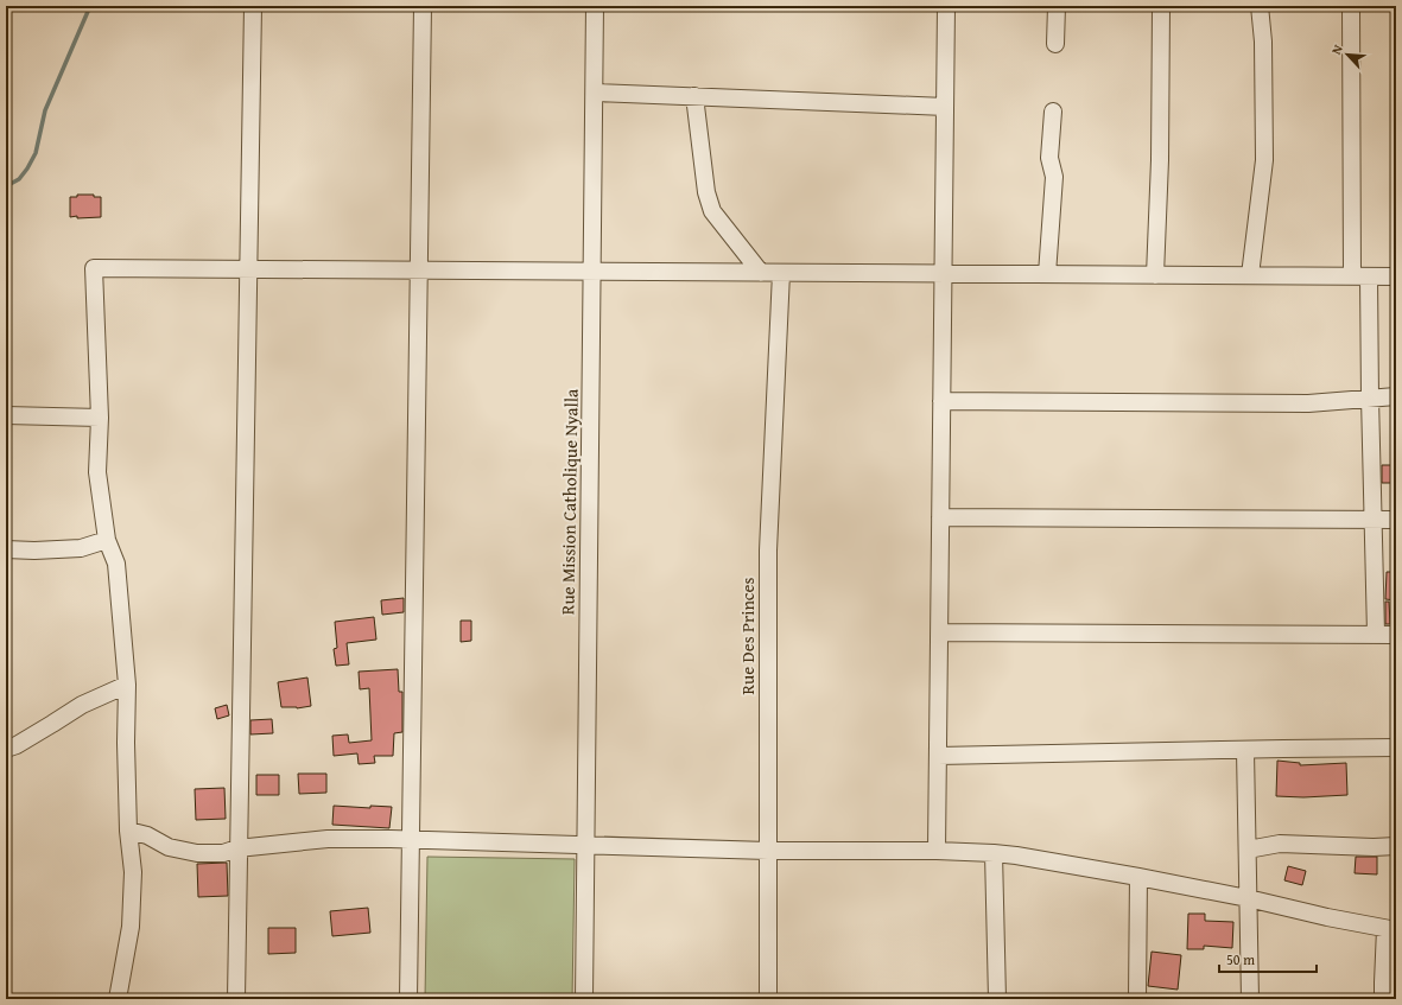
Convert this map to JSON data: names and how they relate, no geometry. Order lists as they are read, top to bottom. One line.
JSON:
{"streets":{"street":["Rue Mission Catholique Nyalla","Rue Des Princes"]},"scale_bar":"50 m","north":"top left"}
